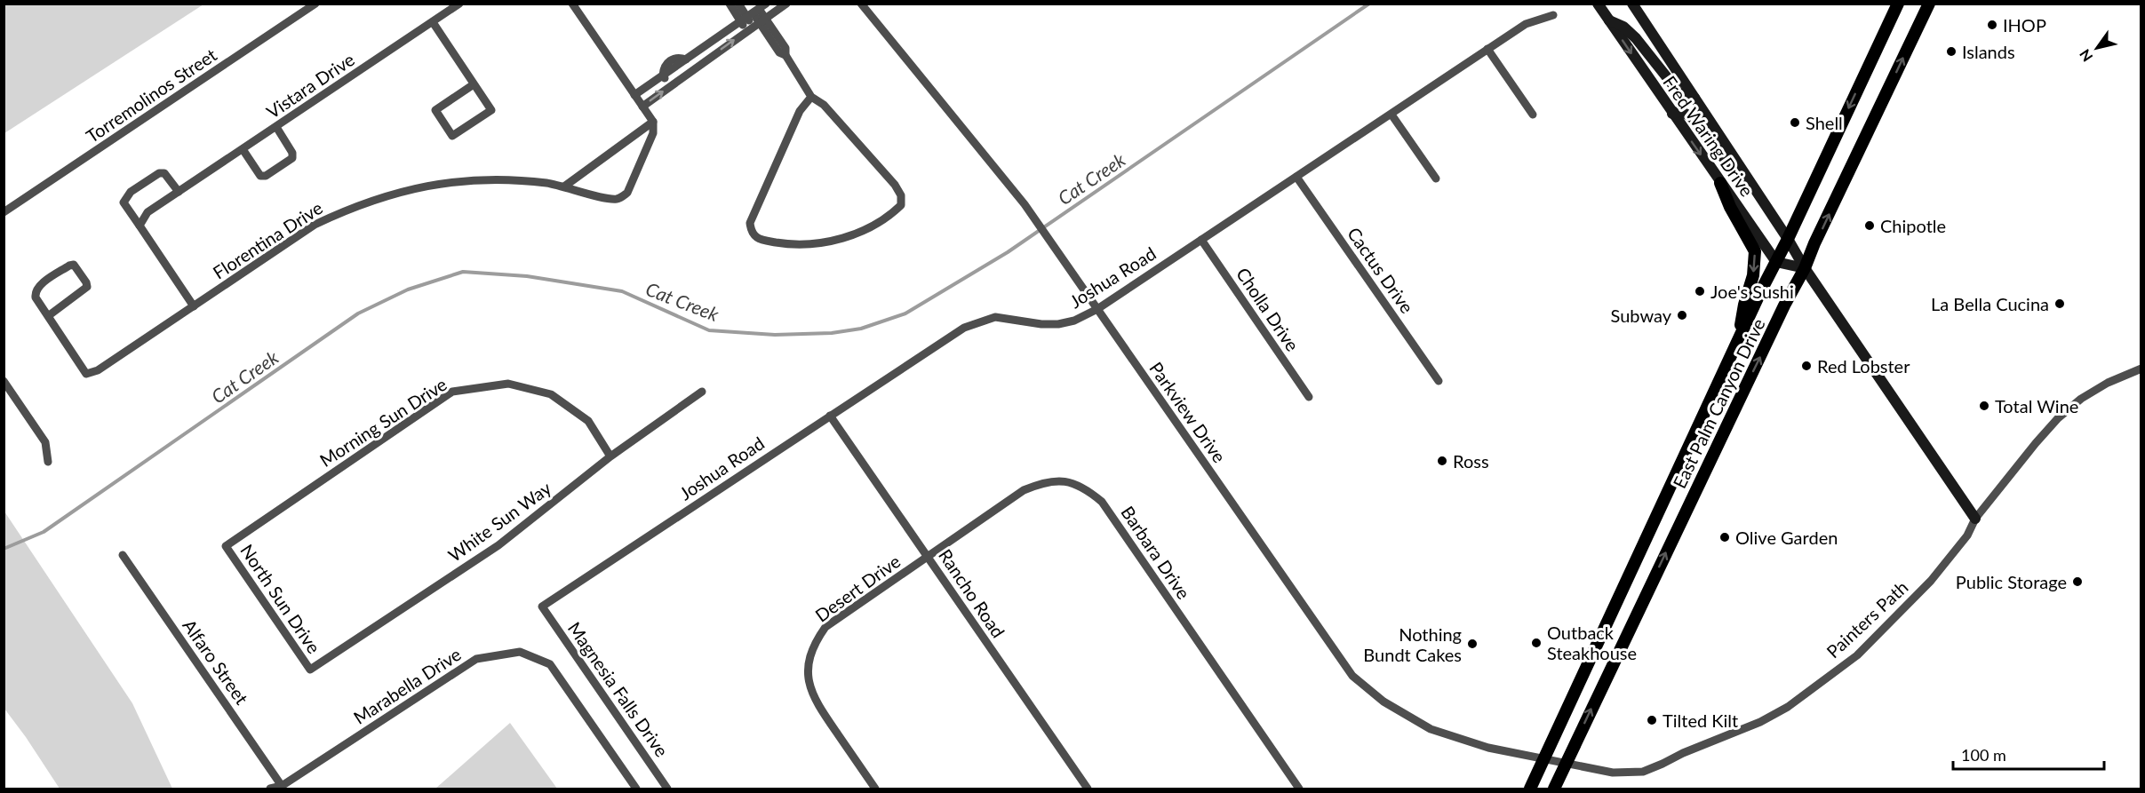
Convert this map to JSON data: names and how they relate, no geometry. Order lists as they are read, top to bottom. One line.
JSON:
{"streets":{"main road":["Fred Waring Drive","East Palm Canyon Drive"],"street":["Vistara Drive","Torremolinos Street","Florentina Drive","Cactus Drive","Joshua Road","Cholla Drive","Parkview Drive","Morning Sun Drive","White Sun Way","Barbara Drive","Desert Drive","Rancho Road","North Sun Drive","Painters Path","Alfaro Street","Marabella Drive","Magnesia Falls Drive"]},"crossings":[["Fred Waring Drive","East Palm Canyon Drive"],["Fred Waring Drive","Painters Path"],["Cactus Drive","Joshua Road"],["Joshua Road","Cholla Drive"],["Joshua Road","Parkview Drive"],["Joshua Road","Rancho Road"],["Joshua Road","Magnesia Falls Drive"],["East Palm Canyon Drive","Parkview Drive"],["East Palm Canyon Drive","Painters Path"],["Parkview Drive","Painters Path"],["Morning Sun Drive","White Sun Way"],["Morning Sun Drive","North Sun Drive"],["White Sun Way","North Sun Drive"],["Barbara Drive","Desert Drive"],["Barbara Drive","Rancho Road"],["Desert Drive","Rancho Road"],["Alfaro Street","Marabella Drive"]],"water":["Cat Creek"],"places":["IHOP","Islands","Shell","Chipotle","Joe's Sushi","La Bella Cucina","Subway","Red Lobster","Total Wine","Ross","Olive Garden","Public Storage","Outback Steakhouse","Nothing Bundt Cakes","Tilted Kilt"],"scale_bar":"100 m","north":"bottom left"}
